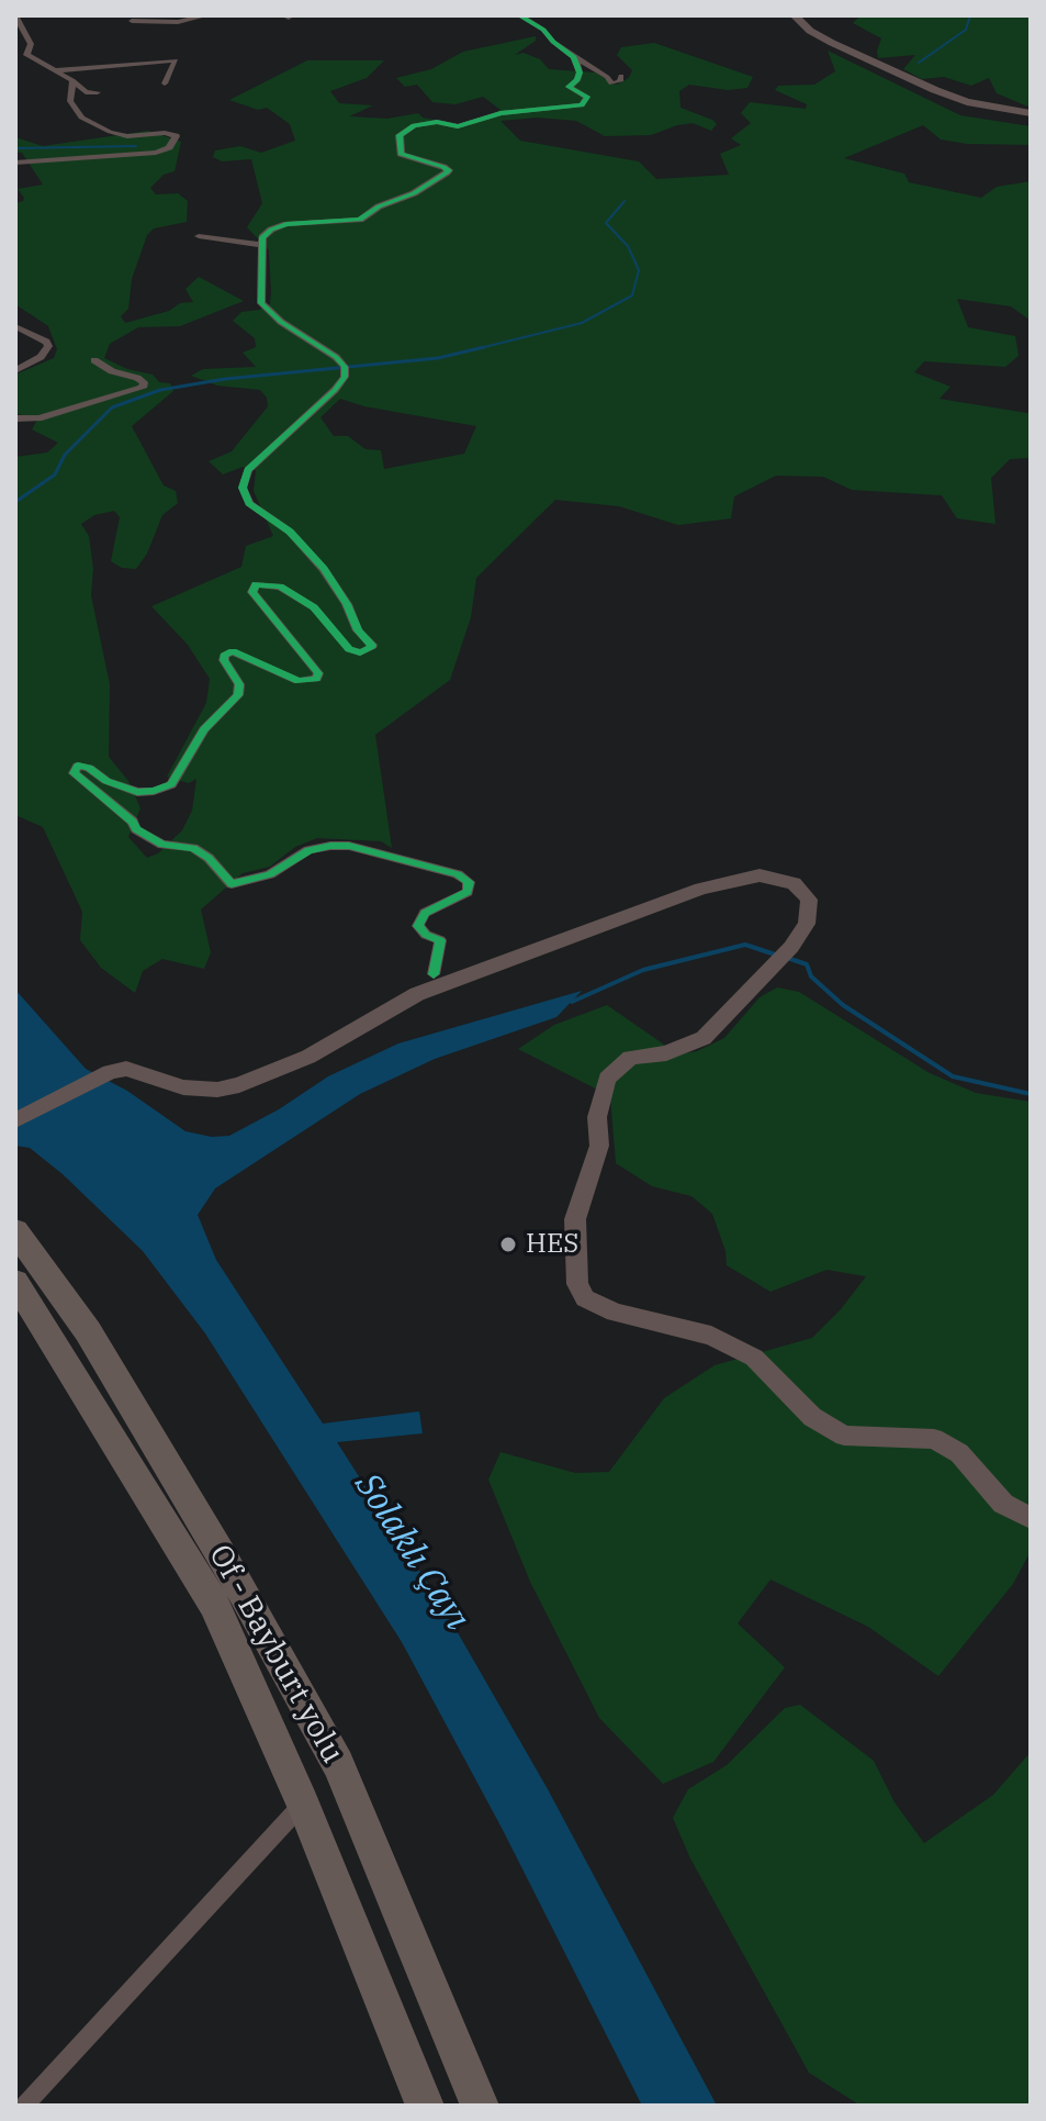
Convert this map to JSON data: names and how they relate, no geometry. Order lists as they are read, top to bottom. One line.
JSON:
{"streets":{"highway":["Of - Bayburt yolu"]},"water":["Solaklı Çayı"],"places":["HES"]}
